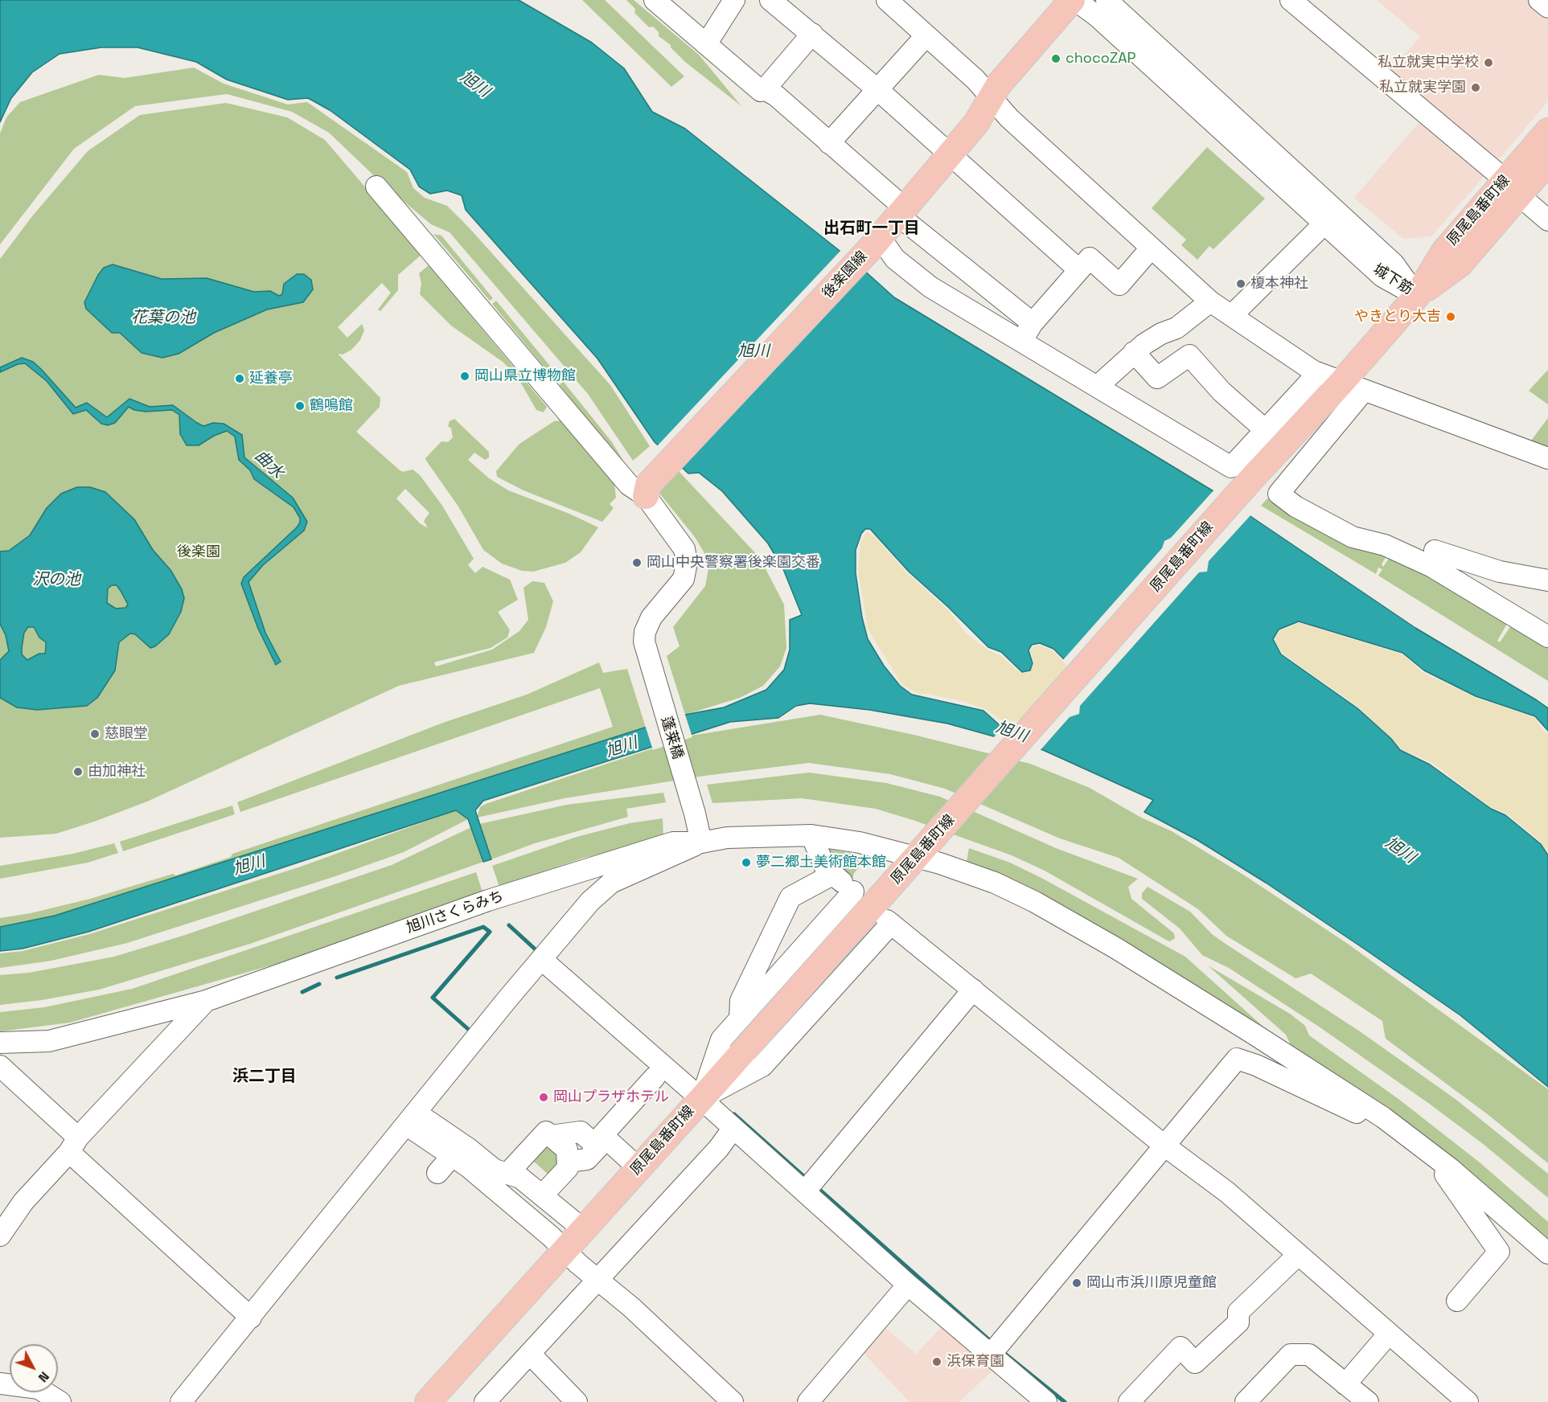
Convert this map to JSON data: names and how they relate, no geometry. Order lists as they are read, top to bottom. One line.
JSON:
{"streets":{"main road":["原尾島番町線","後楽園線"],"street":["城下筋","蓬莱橋","旭川さくらみち"]},"crossings":[["原尾島番町線","城下筋"],["原尾島番町線","旭川さくらみち"],["後楽園線","城下筋"],["後楽園線","蓬莱橋"],["蓬莱橋","旭川さくらみち"]],"districts":["出石町一丁目","浜二丁目"],"water":["旭川","花葉の池","曲水","沢の池"],"parks":["後楽園"],"places":["chocoZAP","私立就実中学校","私立就実学園","榎本神社","やきとり大吉","岡山県立博物館","延養亭","鶴鳴館","岡山中央警察署後楽園交番","慈眼堂","由加神社","夢二郷土美術館本館","岡山プラザホテル","岡山市浜川原児童館","浜保育園"],"north":"bottom right"}
